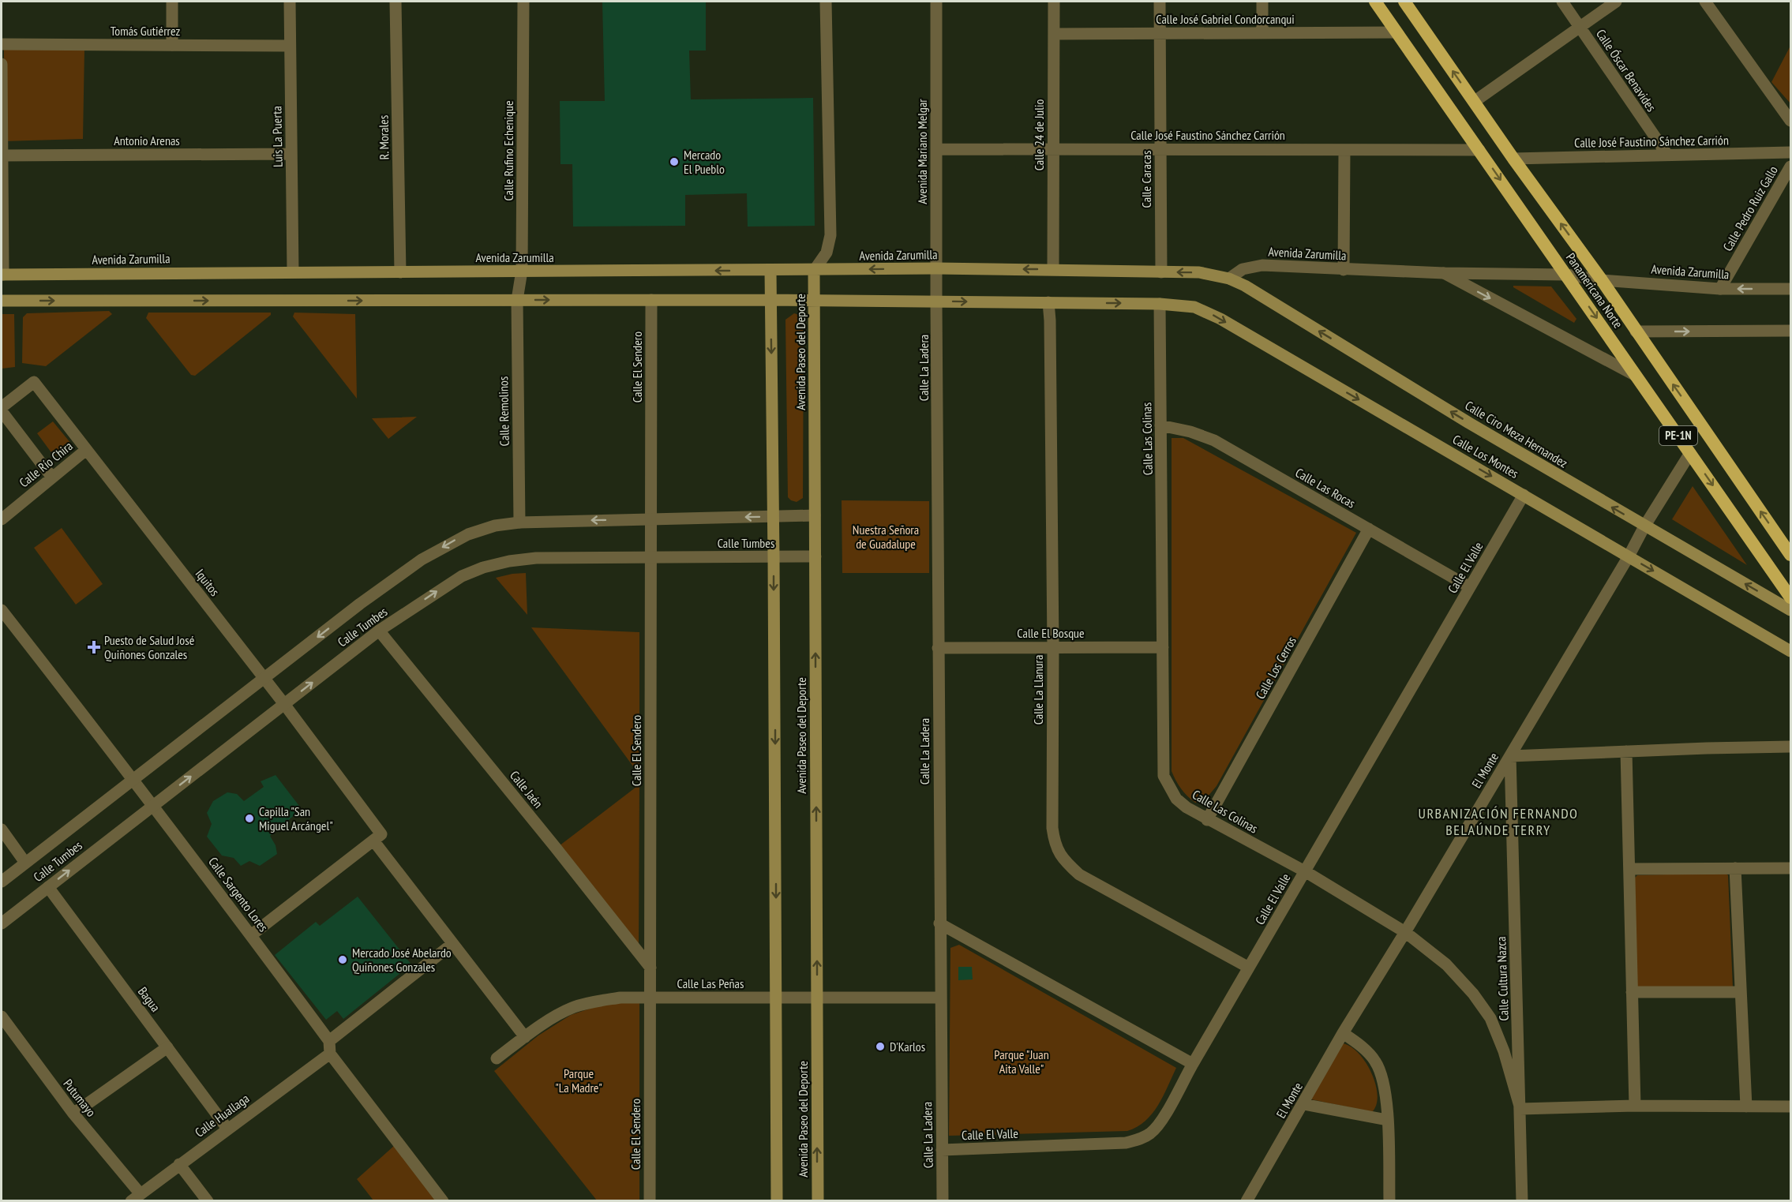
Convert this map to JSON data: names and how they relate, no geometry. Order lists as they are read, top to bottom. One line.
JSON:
{"streets":{"highway":["Panamericana Norte","PE-1N"],"main road":["Avenida Zarumilla","Avenida Paseo del Deporte","Calle Ciro Meza Hernandez","Calle Los Montes"],"street":["Calle José Gabriel Condorcanqui","Tomás Gutiérrez","Calle Óscar Benavides","Calle 24 de Julio","Calle José Faustino Sánchez Carrión","Luis La Puerta","R. Morales","Antonio Arenas","Calle Rufino Echenique","Avenida Mariano Melgar","Calle Caracas","Calle Pedro Ruiz Gallo","Calle El Sendero","Calle La Ladera","Calle Remolinos","Calle Las Colinas","Calle Río Chira","Calle Las Rocas","Calle Tumbes","Calle El Valle","Iquitos","Calle El Bosque","Calle Los Cerros","Calle La Llanura","El Monte","Calle Jaén","Calle Sargento Lores","Calle Cultura Nazca","Calle Las Peñas","Bagua","Putumayo","Calle Huallaga"]},"crossings":[["Calle José Gabriel Condorcanqui","Calle 24 de Julio"],["Calle José Gabriel Condorcanqui","Calle Caracas"],["Calle José Gabriel Condorcanqui","Panamericana Norte"],["Tomás Gutiérrez","Luis La Puerta"],["Calle Óscar Benavides","Calle José Faustino Sánchez Carrión"],["Calle 24 de Julio","Calle José Faustino Sánchez Carrión"],["Calle 24 de Julio","Avenida Zarumilla"],["Calle José Faustino Sánchez Carrión","Avenida Mariano Melgar"],["Calle José Faustino Sánchez Carrión","Calle Caracas"],["Calle José Faustino Sánchez Carrión","Panamericana Norte"],["Luis La Puerta","Antonio Arenas"],["Luis La Puerta","Avenida Zarumilla"],["R. Morales","Avenida Zarumilla"],["Calle Rufino Echenique","Avenida Zarumilla"],["Calle Rufino Echenique","Calle Remolinos"],["Avenida Mariano Melgar","Avenida Zarumilla"],["Avenida Mariano Melgar","Calle La Ladera"],["Calle Caracas","Avenida Zarumilla"],["Calle Pedro Ruiz Gallo","Avenida Zarumilla"],["Avenida Zarumilla","Panamericana Norte"],["Avenida Zarumilla","Avenida Paseo del Deporte"],["Avenida Zarumilla","Calle Ciro Meza Hernandez"],["Panamericana Norte","El Monte"],["Avenida Paseo del Deporte","Calle Tumbes"],["Avenida Paseo del Deporte","Calle Las Peñas"],["Calle El Sendero","Calle Tumbes"],["Calle El Sendero","Calle Jaén"],["Calle El Sendero","Calle Las Peñas"],["Calle La Ladera","Calle El Valle"],["Calle La Ladera","Calle El Bosque"],["Calle La Ladera","Calle Las Peñas"],["Calle Remolinos","Calle Tumbes"],["Calle Ciro Meza Hernandez","El Monte"],["Calle Las Colinas","Calle Los Montes"],["Calle Las Colinas","Calle Las Rocas"],["Calle Las Colinas","Calle El Valle"],["Calle Las Colinas","Calle El Bosque"],["Calle Las Colinas","Calle Los Cerros"],["Calle Las Colinas","El Monte"],["Calle Las Colinas","Calle Cultura Nazca"],["Calle Los Montes","Calle El Valle"],["Calle Los Montes","El Monte"],["Calle Río Chira","Iquitos"],["Calle Las Rocas","Calle El Valle"],["Calle Las Rocas","Calle Los Cerros"],["Calle Tumbes","Iquitos"],["Calle Tumbes","Calle Jaén"],["Calle Tumbes","Calle Sargento Lores"],["Calle Tumbes","Bagua"],["Calle El Valle","Calle La Llanura"],["Iquitos","Calle Las Peñas"],["Calle El Bosque","Calle La Llanura"],["El Monte","Calle Cultura Nazca"],["Bagua","Calle Huallaga"],["Putumayo","Calle Huallaga"]],"one_way":["Calle Ciro Meza Hernandez","Calle Los Montes"],"districts":["URBANIZACIÓN FERNANDO BELAÚNDE TERRY"],"parks":["Nuestra Señora de Guadalupe","Parque \"Juan Aita Valle\"","Parque \"La Madre\""],"places":{"other":["Mercado El Pueblo","Capilla \"San Miguel Arcángel\"","Mercado José Abelardo Quiñones Gonzales","D'Karlos"],"health":["Puesto de Salud José Quiñones Gonzales"]}}
